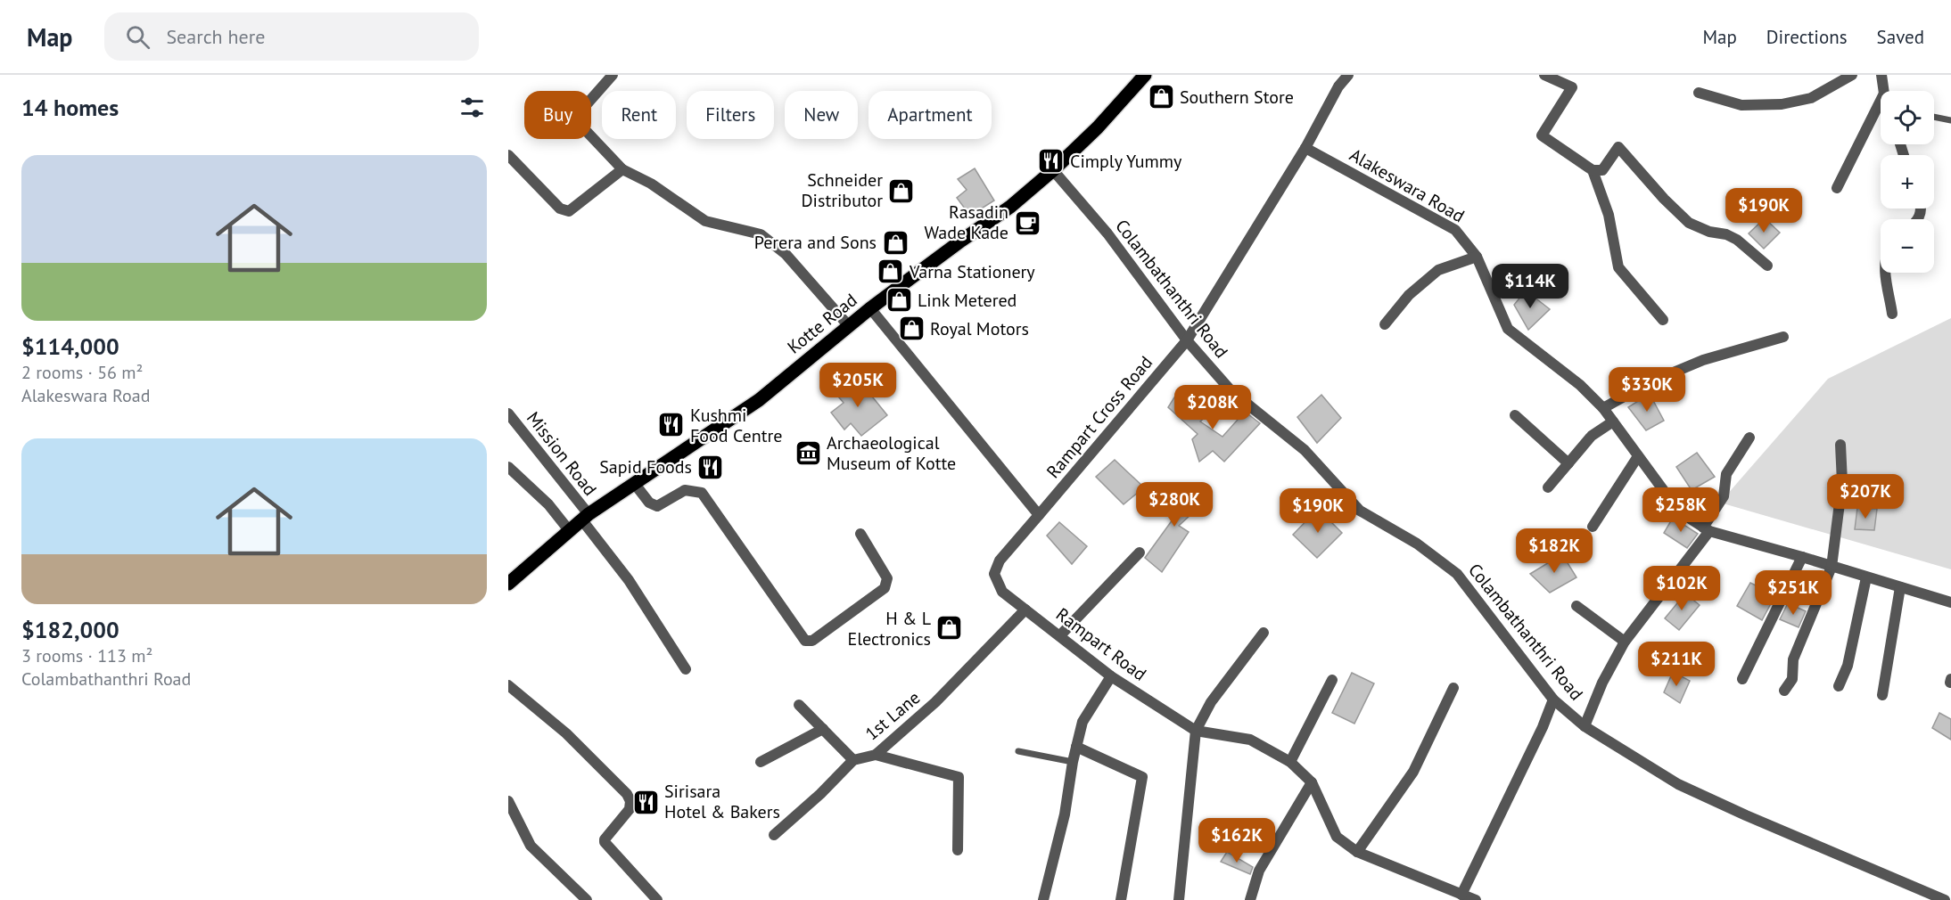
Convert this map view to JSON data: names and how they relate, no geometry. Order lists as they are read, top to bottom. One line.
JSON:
{"streets":{"main road":["Kotte Road"],"street":["Alakeswara Road","Colambathanthri Road","Rampart Cross Road","Mission Road","Rampart Road","1st Lane"]},"crossings":[["Colambathanthri Road","Kotte Road"],["Colambathanthri Road","Rampart Cross Road"],["Kotte Road","Mission Road"],["Rampart Cross Road","Rampart Road"],["Rampart Road","1st Lane"]],"places":{"shop":["Southern Store","Schneider Distributor","Perera and Sons","Varna Stationery","Link Metered","Royal Motors","H & L Electronics"],"restaurant":["Cimply Yummy","Kushmi Food Centre","Sapid Foods","Sirisara Hotel & Bakers"],"cafe":["Rasadin Wade Kade"],"museum":["Archaeological Museum of Kotte"]},"page":{"header":"Map","search":"Search here","nav":["Map","Directions","Saved"],"heading":"14 homes","map_buttons":["+","−"],"chip":["Buy","Rent","Filters","New","Apartment"],"list":[{"name":"$114,000","note":"2 rooms · 56 m² · Alakeswara Road"},{"name":"$182,000","note":"3 rooms · 113 m² · Colambathanthri Road"}],"price":["$190K","$114K","$205K","$330K","$208K","$207K","$280K","$258K","$190K","$182K","$102K","$251K","$211K","$162K"]}}
